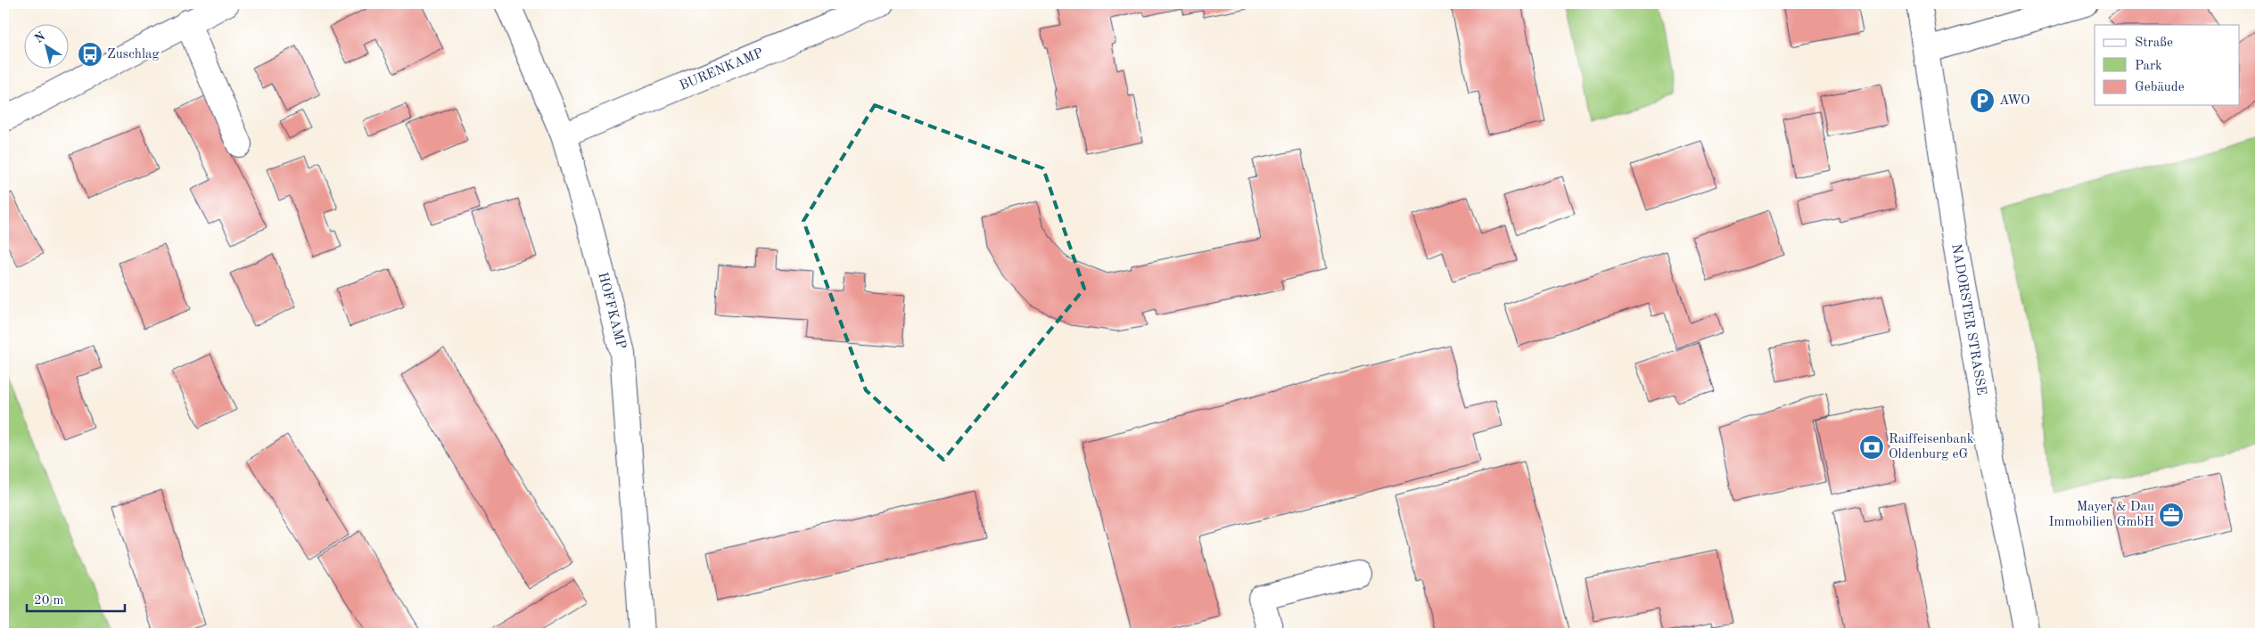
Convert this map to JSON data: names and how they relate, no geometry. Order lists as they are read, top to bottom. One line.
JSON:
{"streets":{"street":["BURENKAMP","HOFFKAMP","NADORSTER STRASSE"]},"crossings":[["BURENKAMP","HOFFKAMP"]],"places":{"bus stop":["Zuschlag"],"parking":["AWO"],"bank":["Raiffeisenbank Oldenburg eG"],"office":["Mayer & Dau Immobilien GmbH"]},"legend":["Straße","Park","Gebäude"],"scale_bar":"20 m","north":"top left"}
